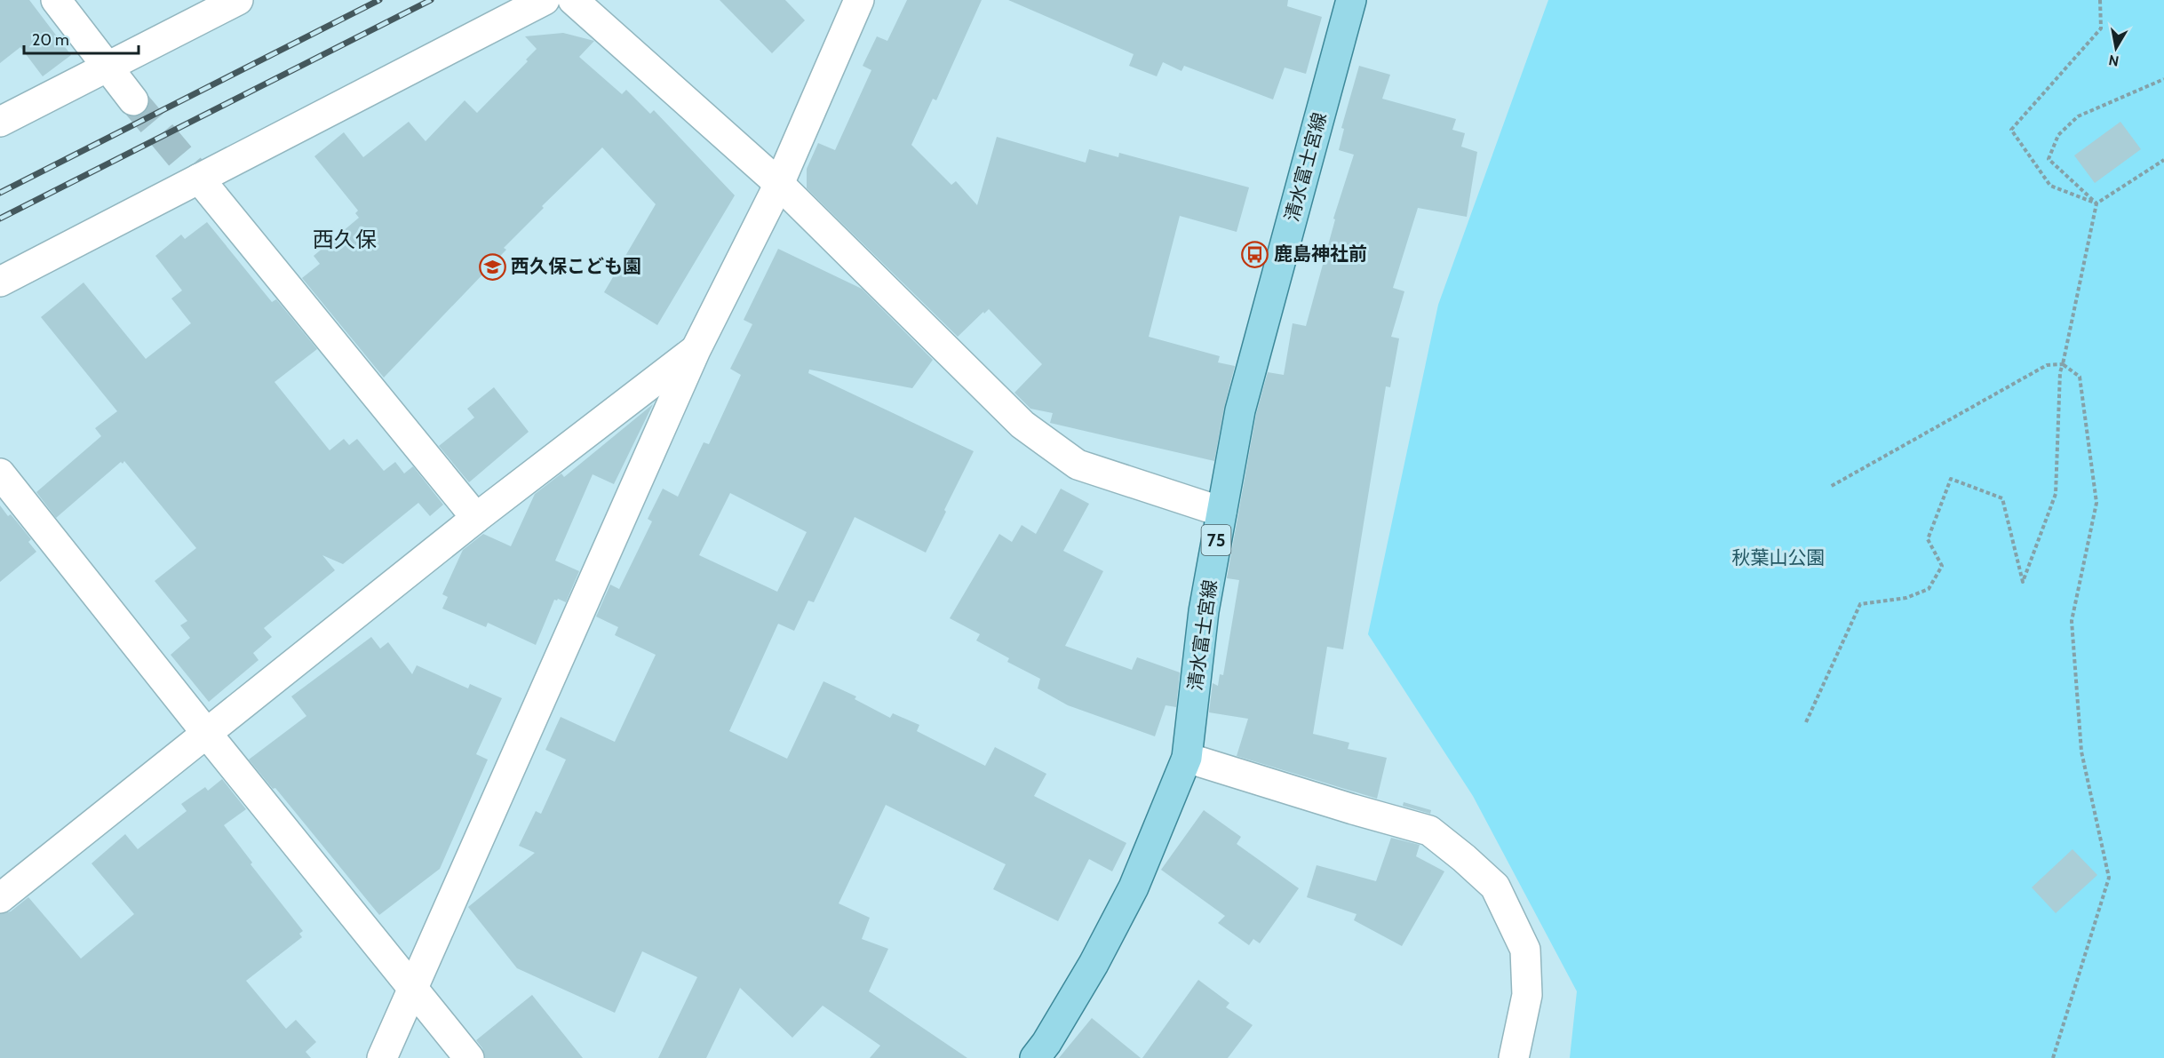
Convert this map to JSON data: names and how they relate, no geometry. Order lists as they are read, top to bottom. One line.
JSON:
{"streets":{"main road":["清水富士宮線","75"]},"districts":["西久保"],"parks":["秋葉山公園"],"places":{"bus stop":["鹿島神社前"],"school or university":["西久保こども園"]},"scale_bar":"20 m","north":"bottom"}
